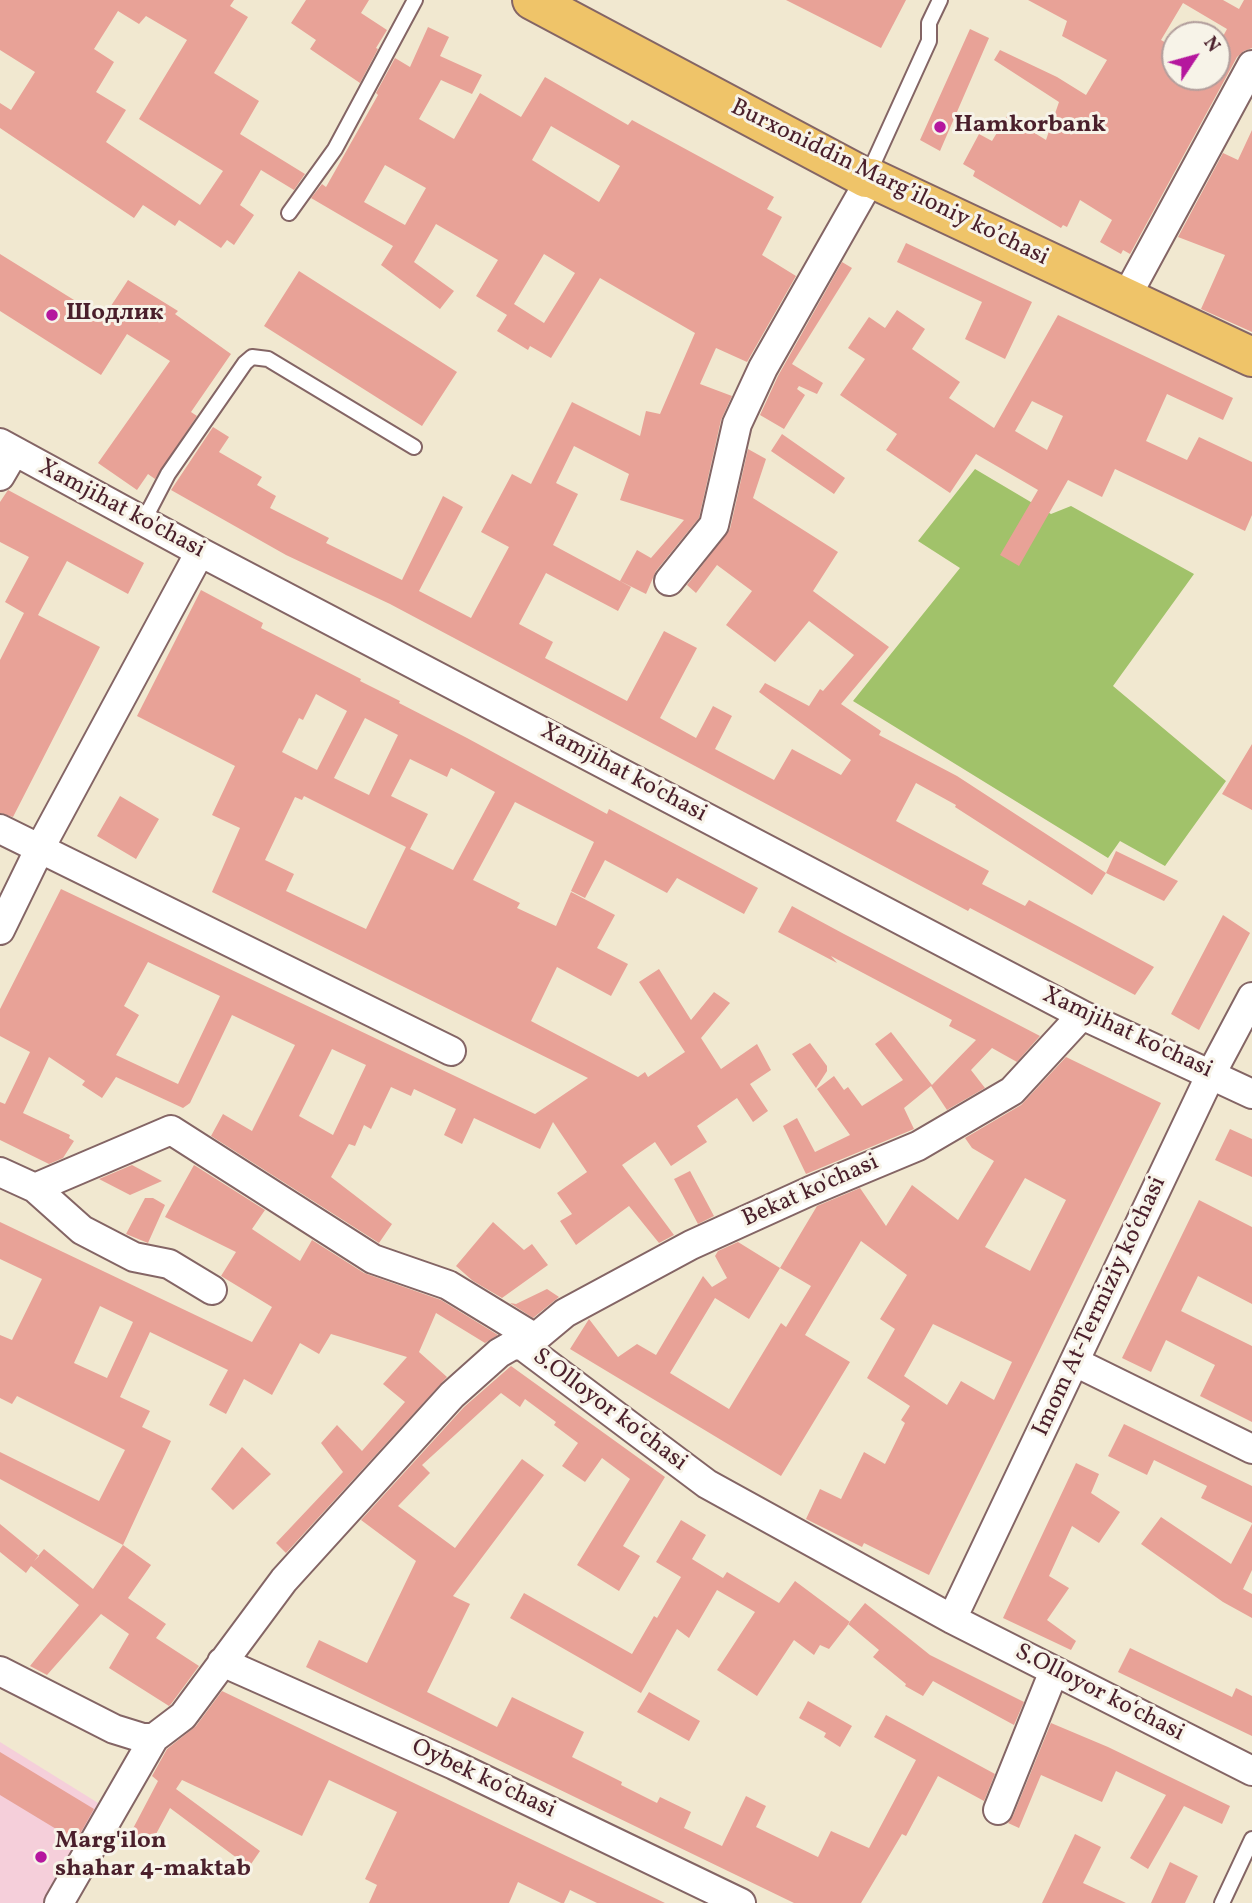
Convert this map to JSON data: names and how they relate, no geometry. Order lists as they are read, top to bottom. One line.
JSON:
{"streets":{"main road":["Burxoniddin Marg’iloniy ko’chasi"],"street":["Xamjihat ko'chasi","Bekat ko'chasi","Imom At-Termiziy koʻchasi","S.Olloyor koʻchasi","Oybek koʻchasi"]},"crossings":[["Xamjihat ko'chasi","Bekat ko'chasi"],["Xamjihat ko'chasi","Imom At-Termiziy koʻchasi"],["Bekat ko'chasi","S.Olloyor koʻchasi"],["Imom At-Termiziy koʻchasi","S.Olloyor koʻchasi"],["S.Olloyor koʻchasi","Oybek koʻchasi"]],"places":["Hamkorbank","Шодлик","Marg'ilon shahar 4-maktab"],"north":"top right"}
